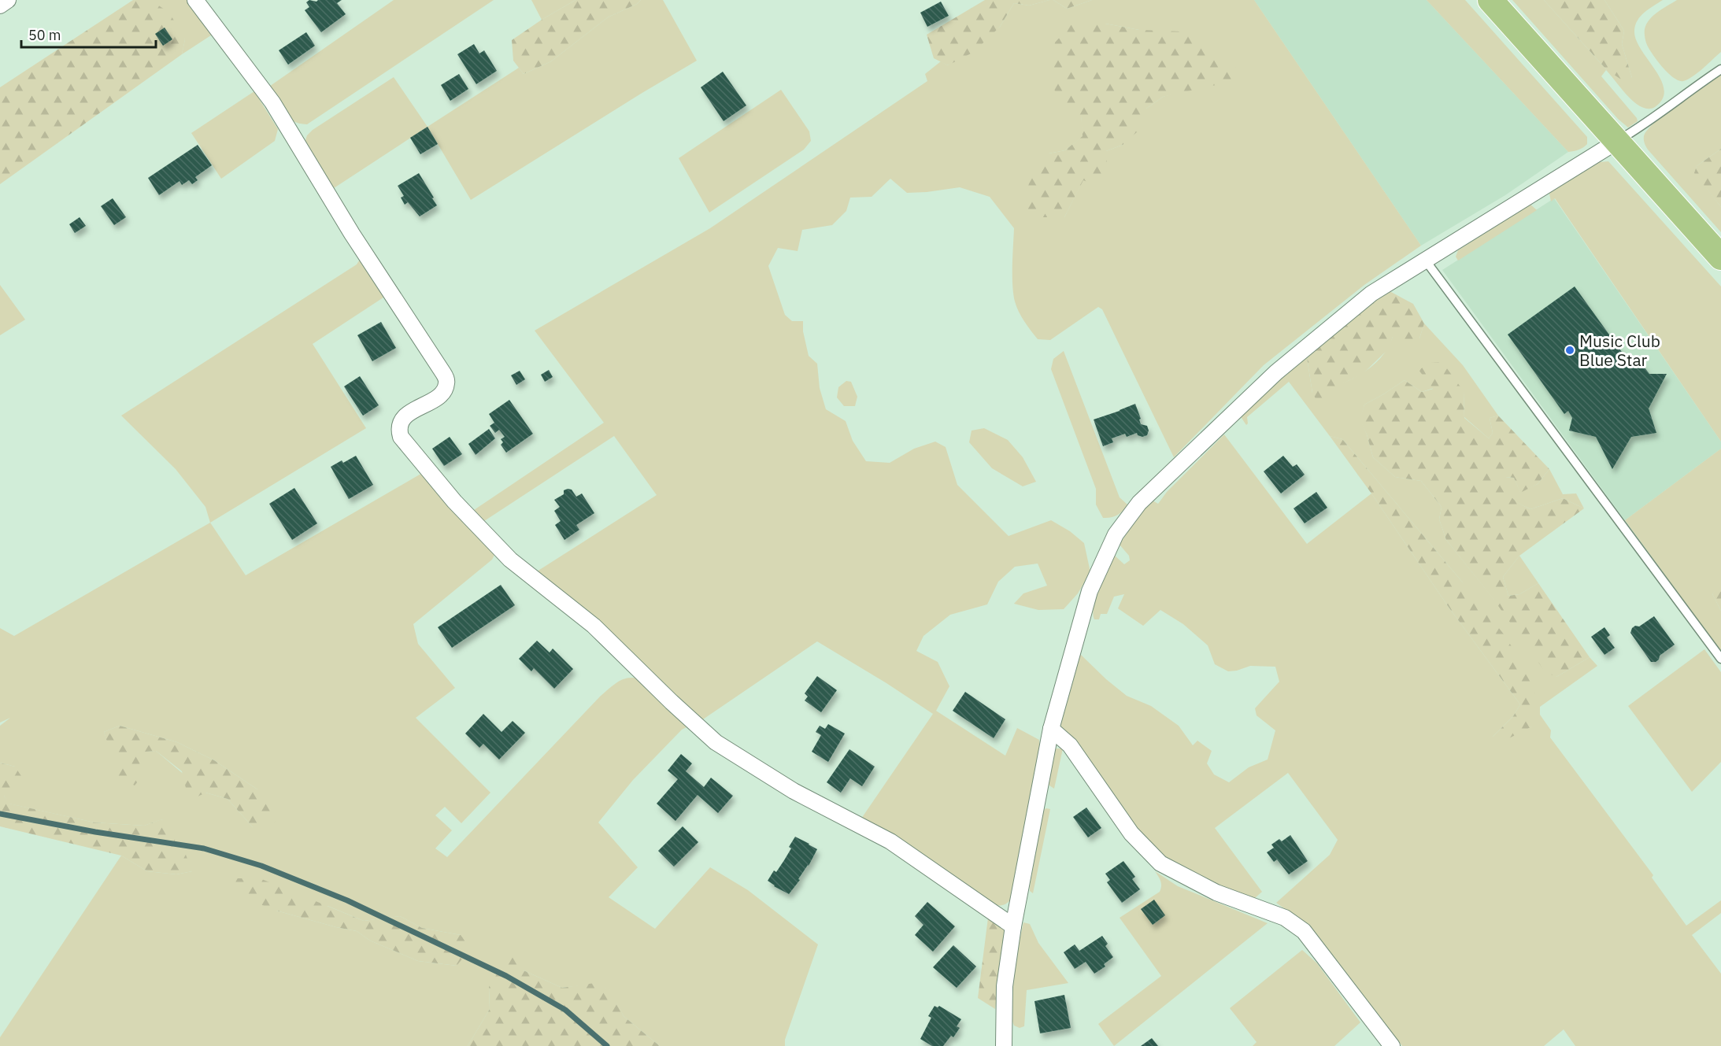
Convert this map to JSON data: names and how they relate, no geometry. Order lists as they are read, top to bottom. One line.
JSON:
{"places":["Music Club Blue Star"],"scale_bar":"50 m"}
